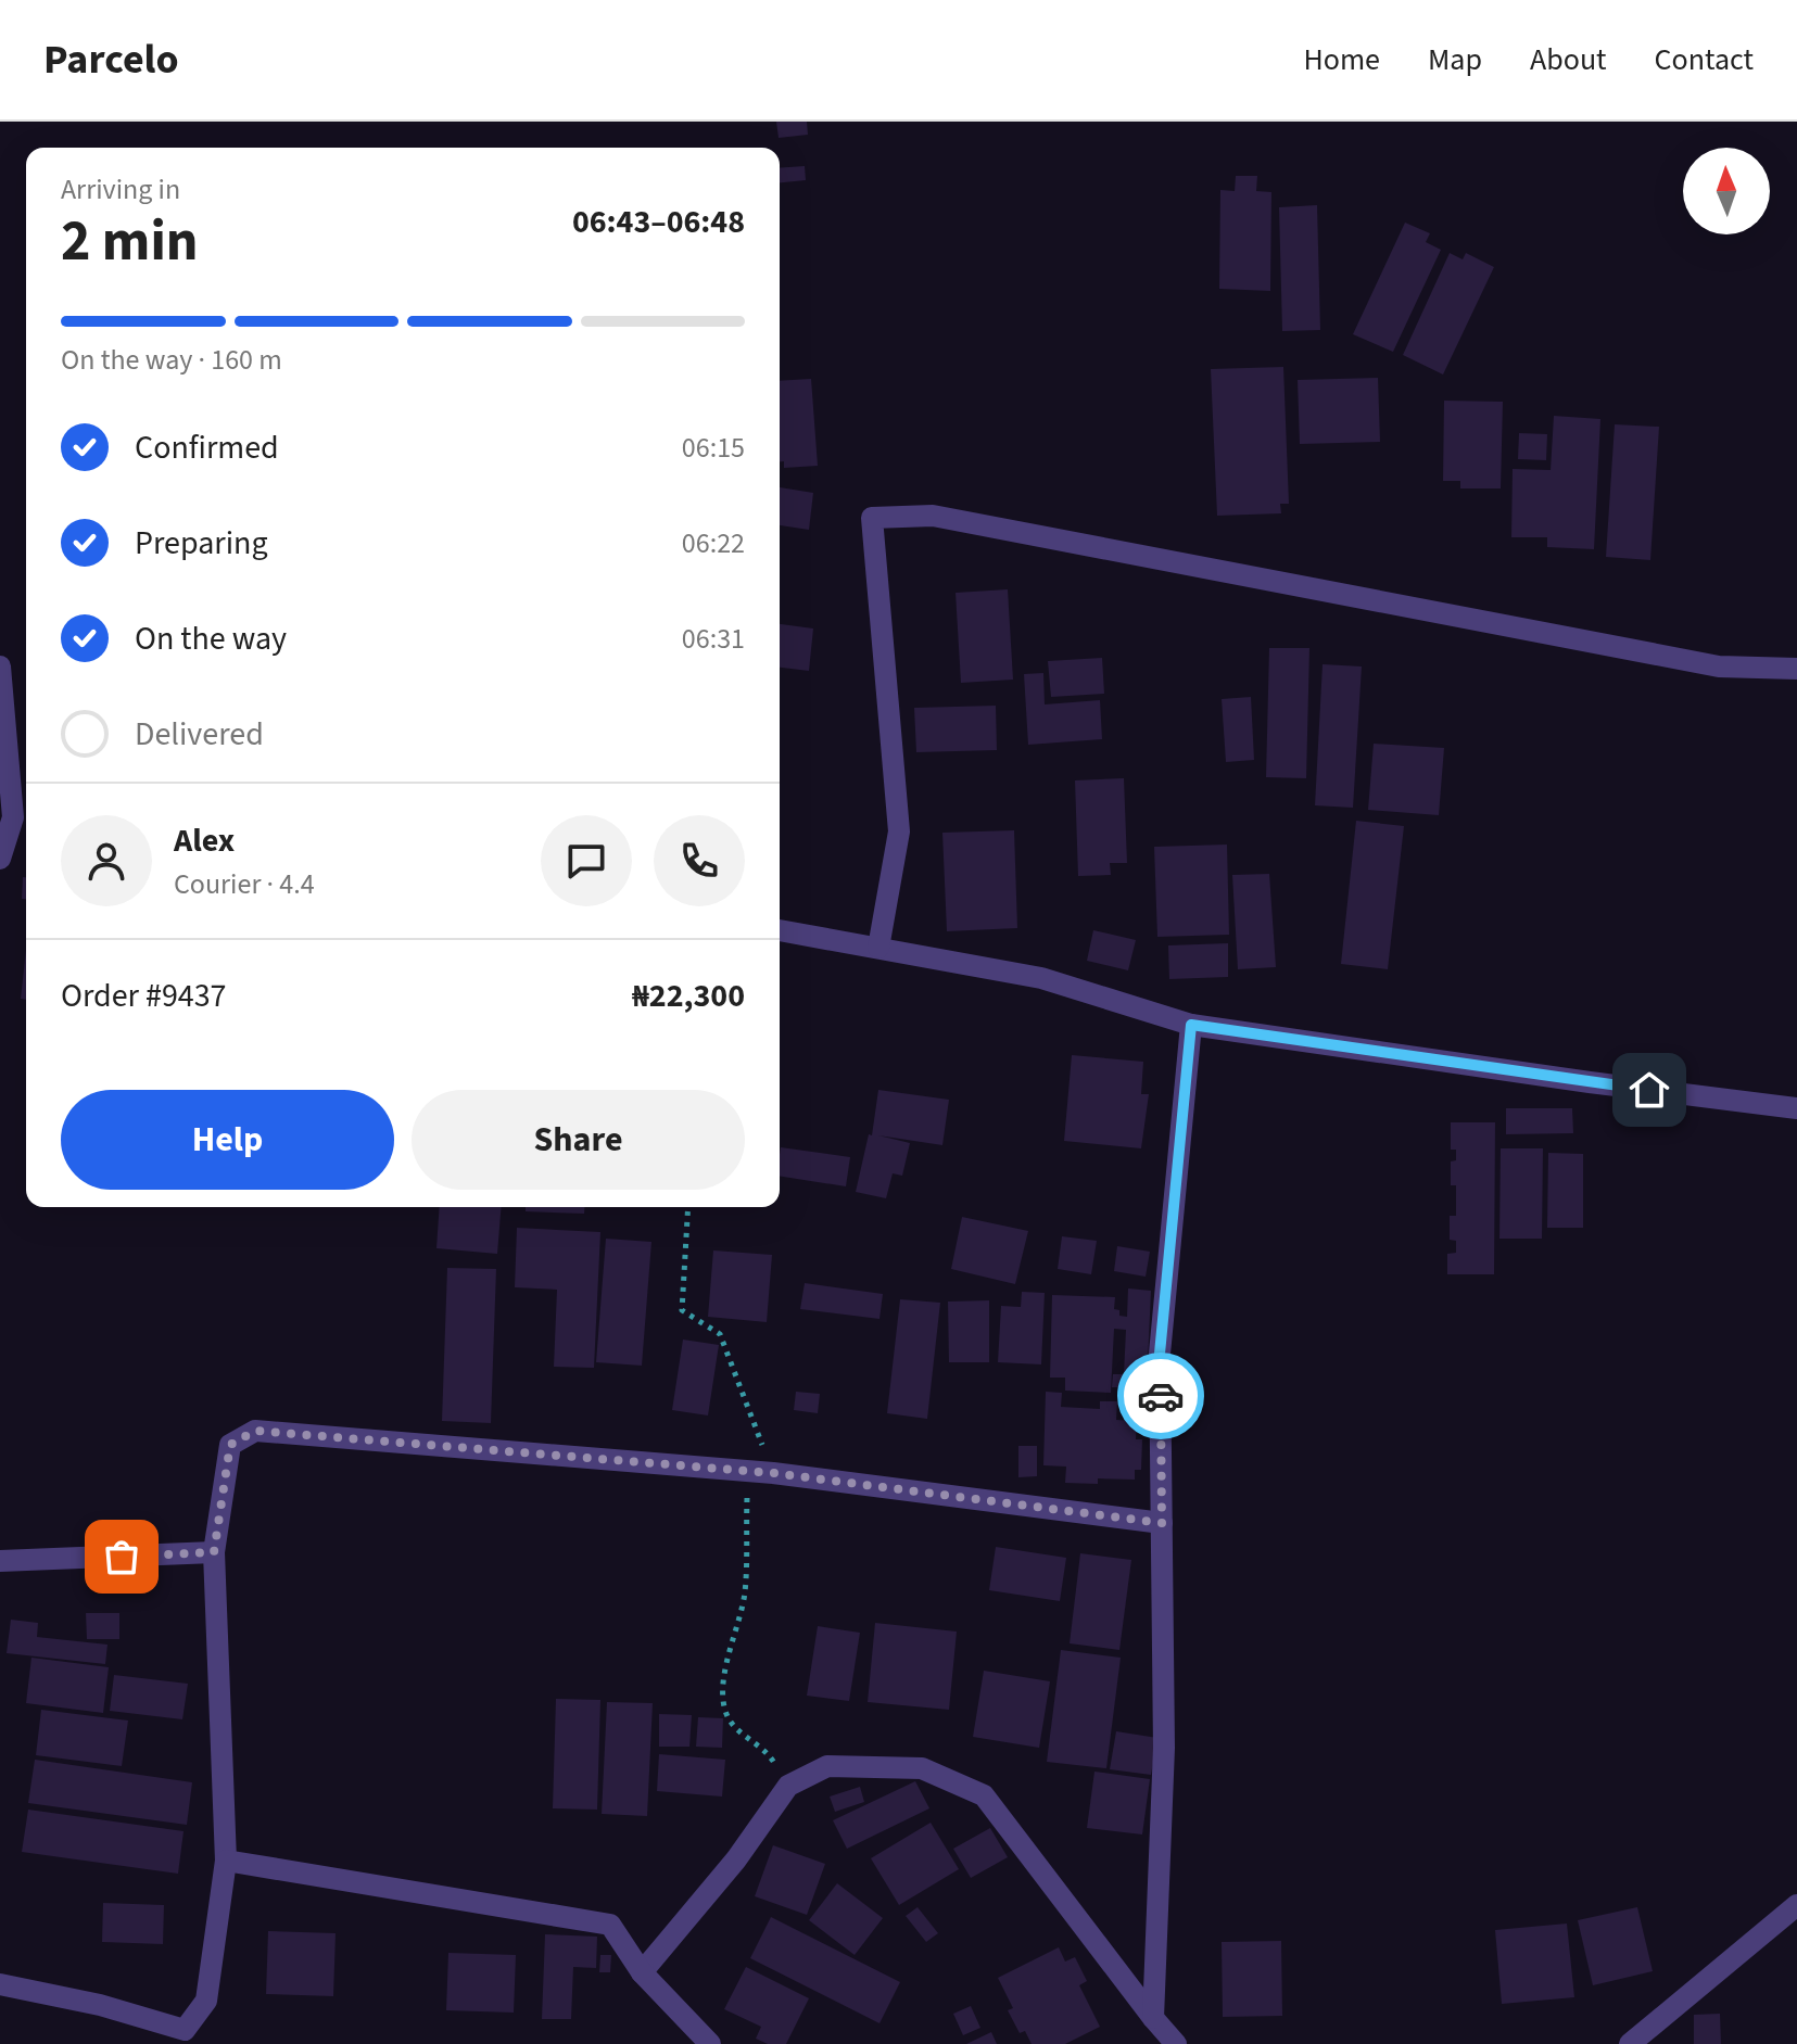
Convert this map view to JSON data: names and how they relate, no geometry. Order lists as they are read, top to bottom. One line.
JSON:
{"north":"top","page":{"header":"Parcelo","nav":["Home","Map","About","Contact"],"heading":["2 min","Arriving in","06:43–06:48"],"panel":["Alex","Courier · 4.4","Order #9437","₦22,300"],"bar":"On the way · 160 m","list":[["Confirmed","06:15"],["Preparing","06:22"],["On the way","06:31"],"Delivered"],"buttons":["Help","Share"]}}
